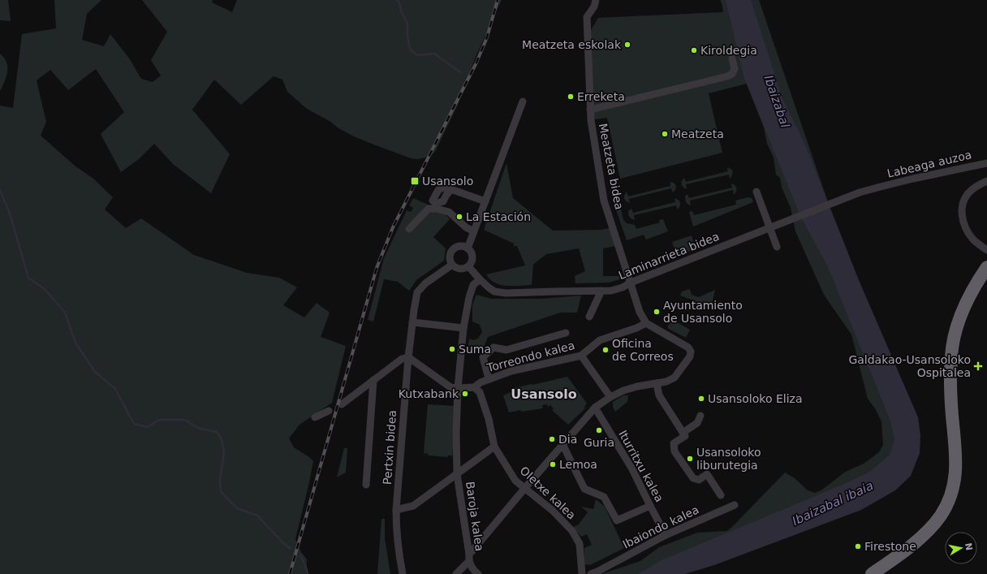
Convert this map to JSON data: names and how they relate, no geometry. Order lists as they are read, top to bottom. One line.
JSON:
{"streets":{"street":["Labeaga auzoa","Meatzeta bidea","Laminarrieta bidea","Torreondo kalea","Pertxin bidea","Iturritxu kalea","Oletxe kalea","Baroja kalea","Ibaiondo kalea"]},"crossings":[["Labeaga auzoa","Laminarrieta bidea"],["Meatzeta bidea","Laminarrieta bidea"],["Meatzeta bidea","Torreondo kalea"],["Laminarrieta bidea","Pertxin bidea"],["Torreondo kalea","Oletxe kalea"],["Iturritxu kalea","Ibaiondo kalea"]],"districts":["Usansolo"],"water":["Ibaizabal","Ibaizabal ibaia"],"places":{"other":["Meatzeta eskolak","Kiroldegia","Erreketa","Meatzeta","La Estación","Ayuntamiento de Usansolo","Suma","Oficina de Correos","Kutxabank","Usansoloko Eliza","Guria","Dia","Usansoloko liburutegia","Lemoa","Firestone"],"transit":["Usansolo"],"health":["Galdakao-Usansoloko Ospitalea"]},"north":"right"}
